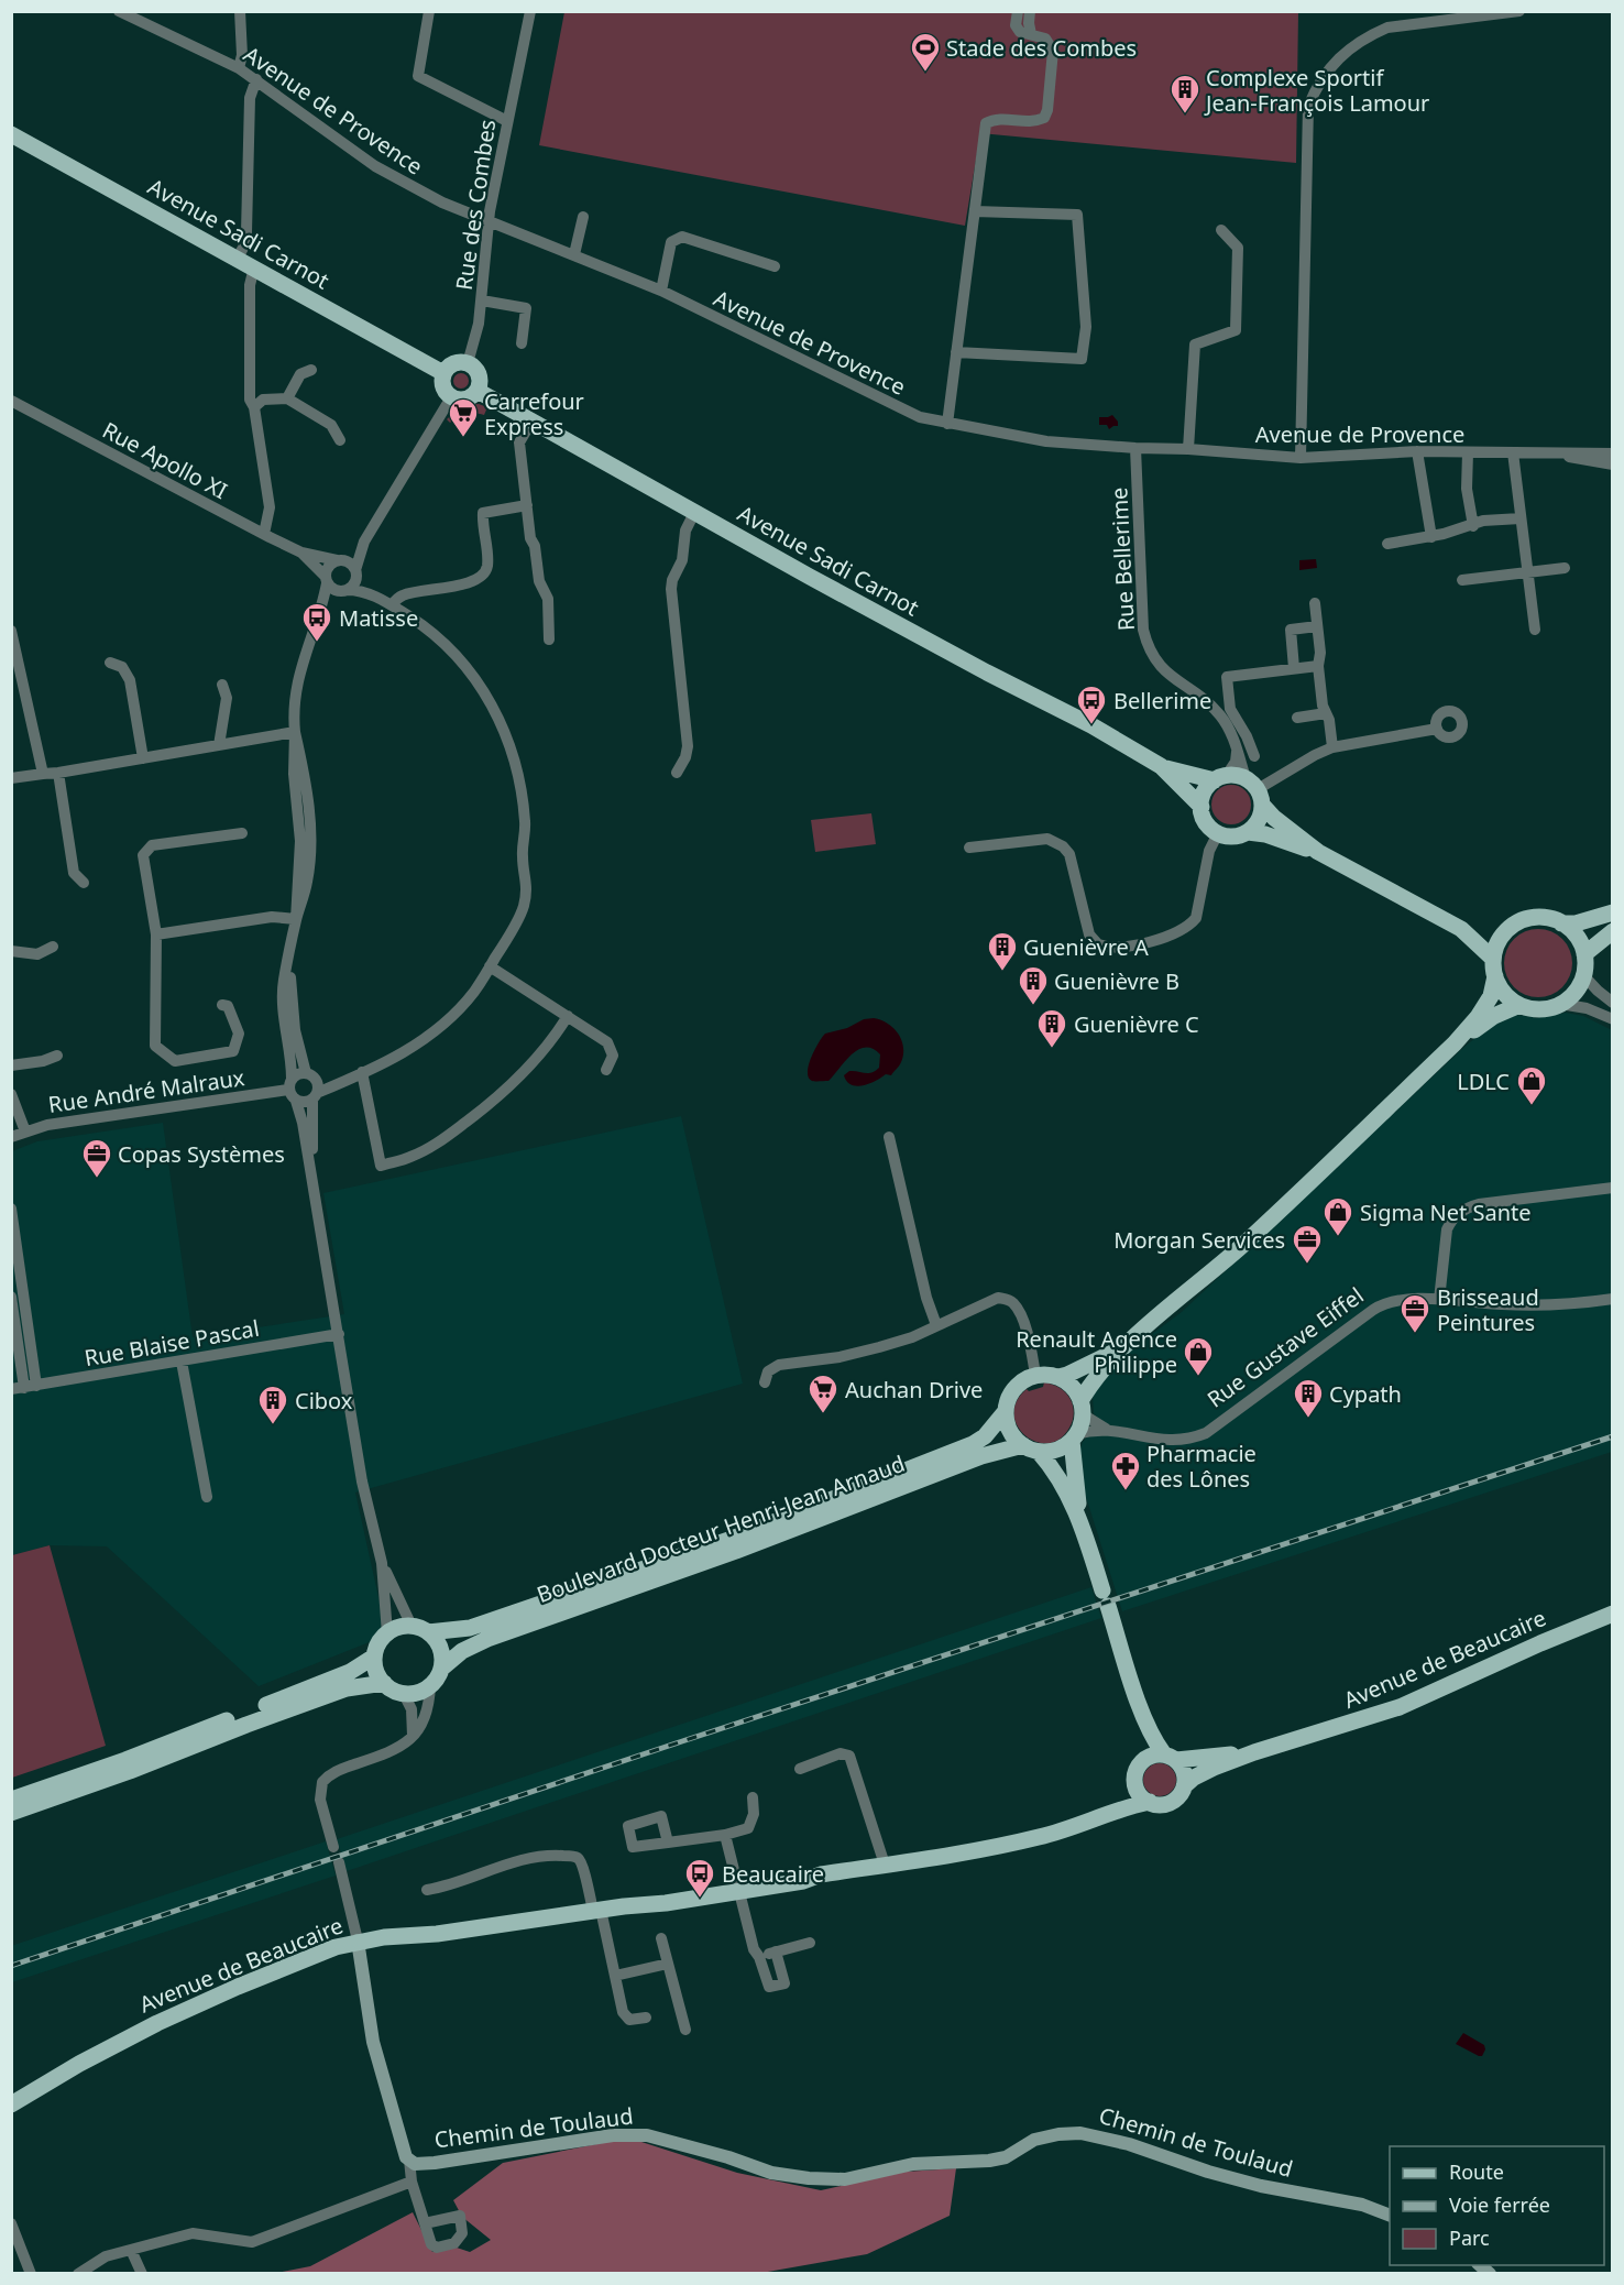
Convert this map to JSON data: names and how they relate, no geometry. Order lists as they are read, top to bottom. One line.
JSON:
{"streets":{"main road":["Avenue Sadi Carnot","Boulevard Docteur Henri-Jean Arnaud","Avenue de Beaucaire"],"street":["Avenue de Provence","Rue des Combes","Rue Apollo XI","Rue Bellerime","Rue André Malraux","Rue Blaise Pascal","Rue Gustave Eiffel","Chemin de Toulaud"]},"crossings":[["Avenue de Provence","Rue des Combes"],["Avenue de Provence","Rue Bellerime"],["Rue des Combes","Avenue Sadi Carnot"],["Avenue Sadi Carnot","Rue Bellerime"],["Rue Gustave Eiffel","Boulevard Docteur Henri-Jean Arnaud"]],"places":{"sports":["Stade des Combes"],"building":["Complexe Sportif Jean-François Lamour","Guenièvre A","Guenièvre B","Guenièvre C","Cypath","Cibox"],"supermarket":["Carrefour Express","Auchan Drive"],"bus stop":["Matisse","Bellerime","Beaucaire"],"shop":["LDLC","Sigma Net Sante","Renault Agence Philippe"],"office":["Copas Systèmes","Morgan Services","Brisseaud Peintures"],"pharmacy":["Pharmacie des Lônes"]},"legend":["Route","Voie ferrée","Parc"]}
